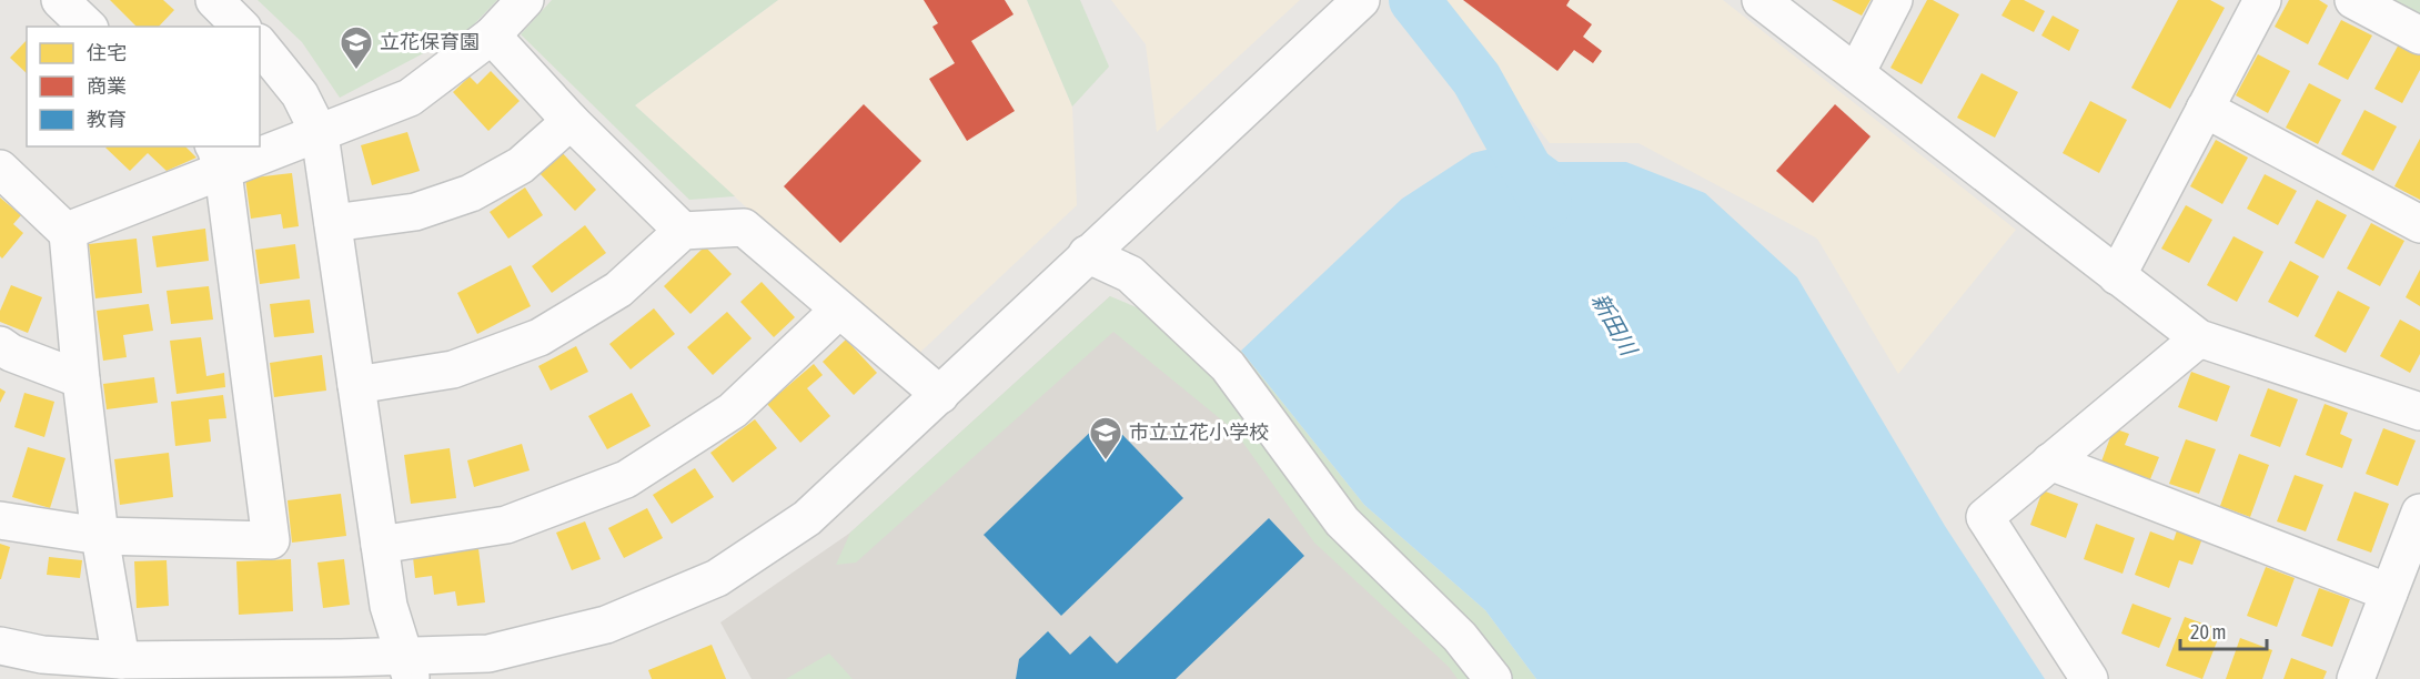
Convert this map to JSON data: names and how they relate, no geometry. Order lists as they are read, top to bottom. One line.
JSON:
{"water":["新田川"],"places":{"school or university":["立花保育園","市立立花小学校"]},"legend":["住宅","商業","教育"],"scale_bar":"20 m"}
